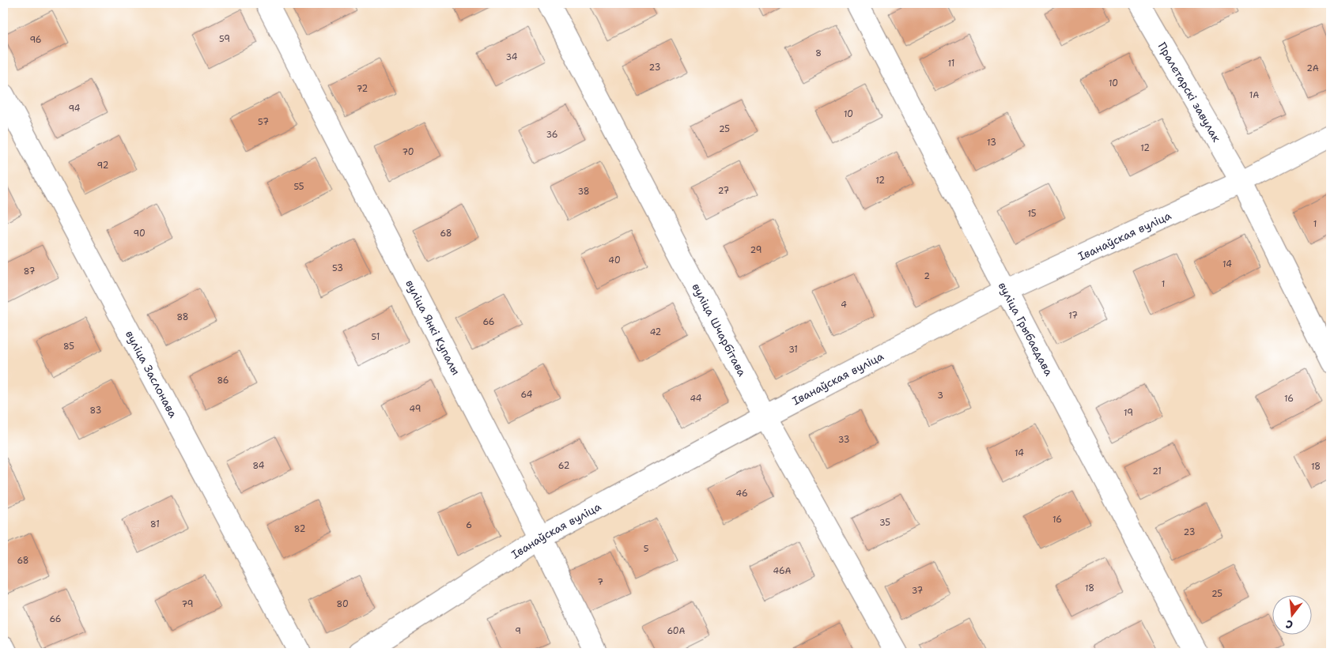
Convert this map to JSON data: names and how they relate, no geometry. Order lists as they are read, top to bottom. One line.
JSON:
{"streets":{"street":["Пралетарскі завулак","Іванаўская вуліца","вуліца Янкі Купалы","вуліца Грыбаедава","вуліца Шчарбітава","вуліца Заслонава"]},"crossings":[["Пралетарскі завулак","Іванаўская вуліца"],["Іванаўская вуліца","вуліца Янкі Купалы"],["Іванаўская вуліца","вуліца Грыбаедава"],["Іванаўская вуліца","вуліца Шчарбітава"]],"house_numbers":["59","96","8","34","11","23","2А","10","72","1А","94","10","57","25","36","13","12","70","92","12","55","27","38","15","1","90","68","29","40","14","53","87","2","1","4","17","88","66","42","51","85","31","86","64","3","44","16","49","83","19","33","14","84","62","18","21","46","16","35","81","6","82","23","5","68","46А","7","18","37","25","79","80","66","9","60А"],"north":"bottom"}
